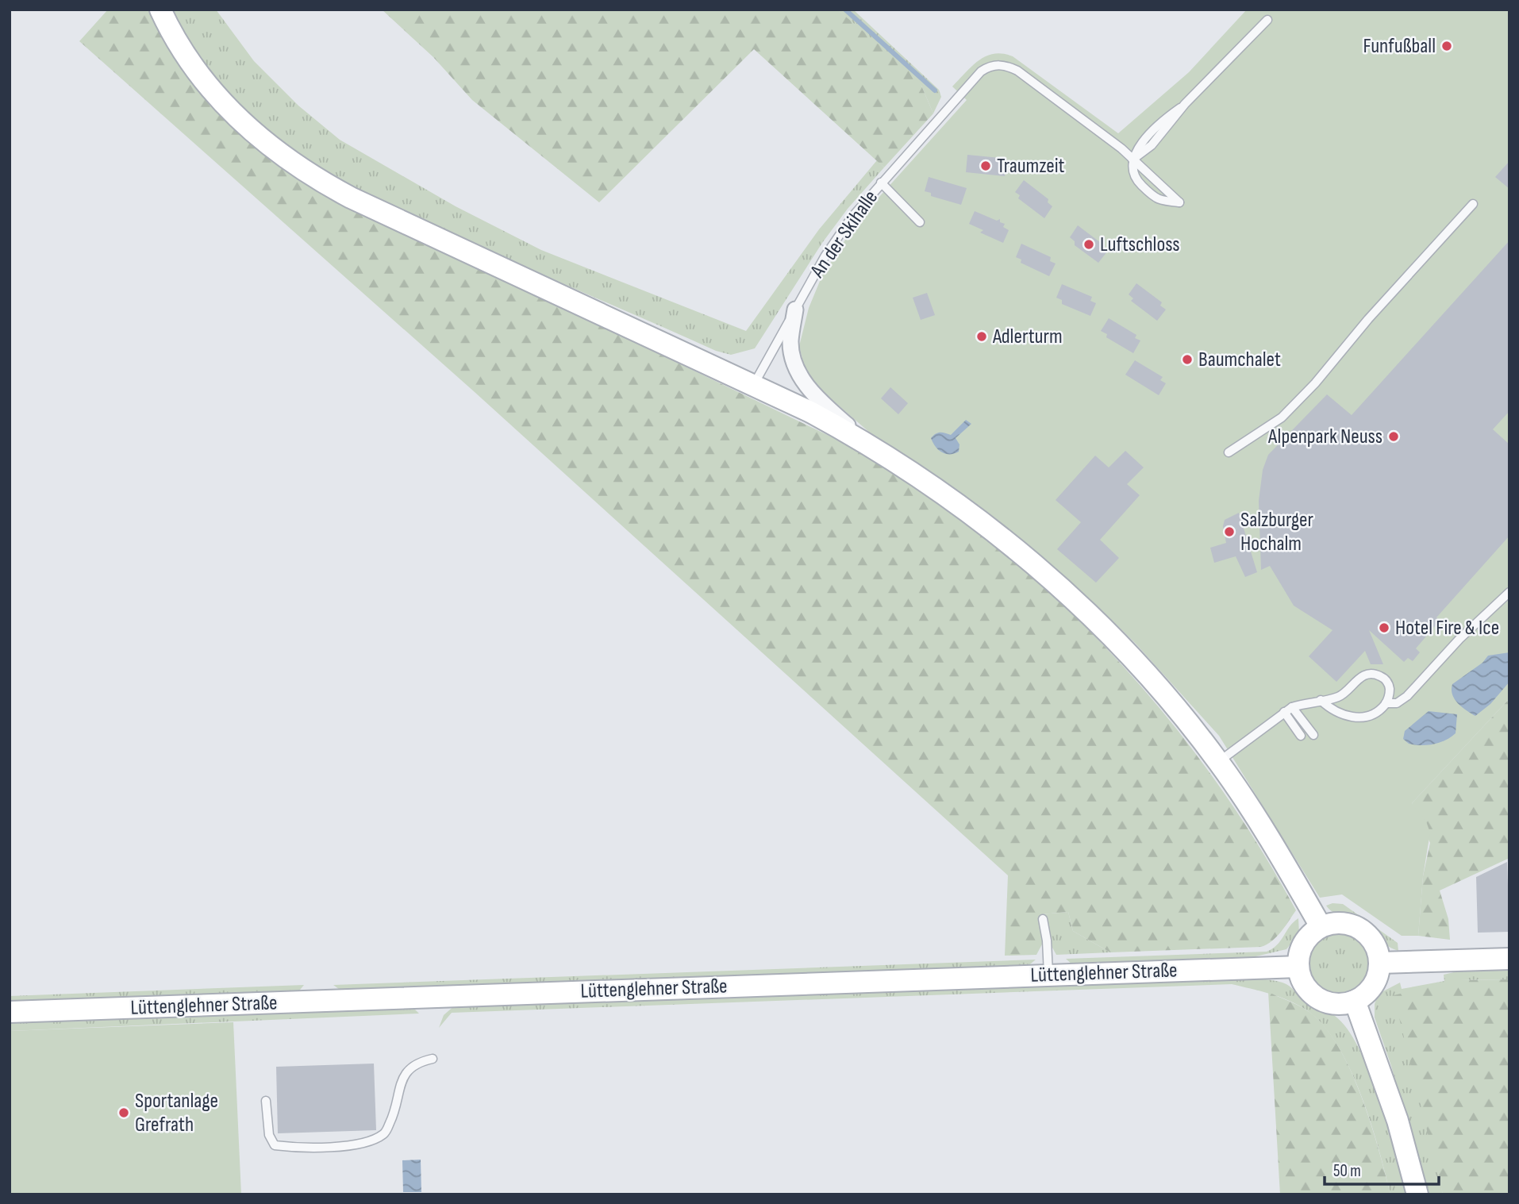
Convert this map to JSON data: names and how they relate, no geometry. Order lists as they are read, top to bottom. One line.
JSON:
{"streets":{"main road":["Lüttenglehner Straße"],"lane":["An der Skihalle"]},"places":["Funfußball","Traumzeit","Luftschloss","Adlerturm","Baumchalet","Alpenpark Neuss","Salzburger Hochalm","Hotel Fire & Ice","Sportanlage Grefrath"],"scale_bar":"50 m"}
